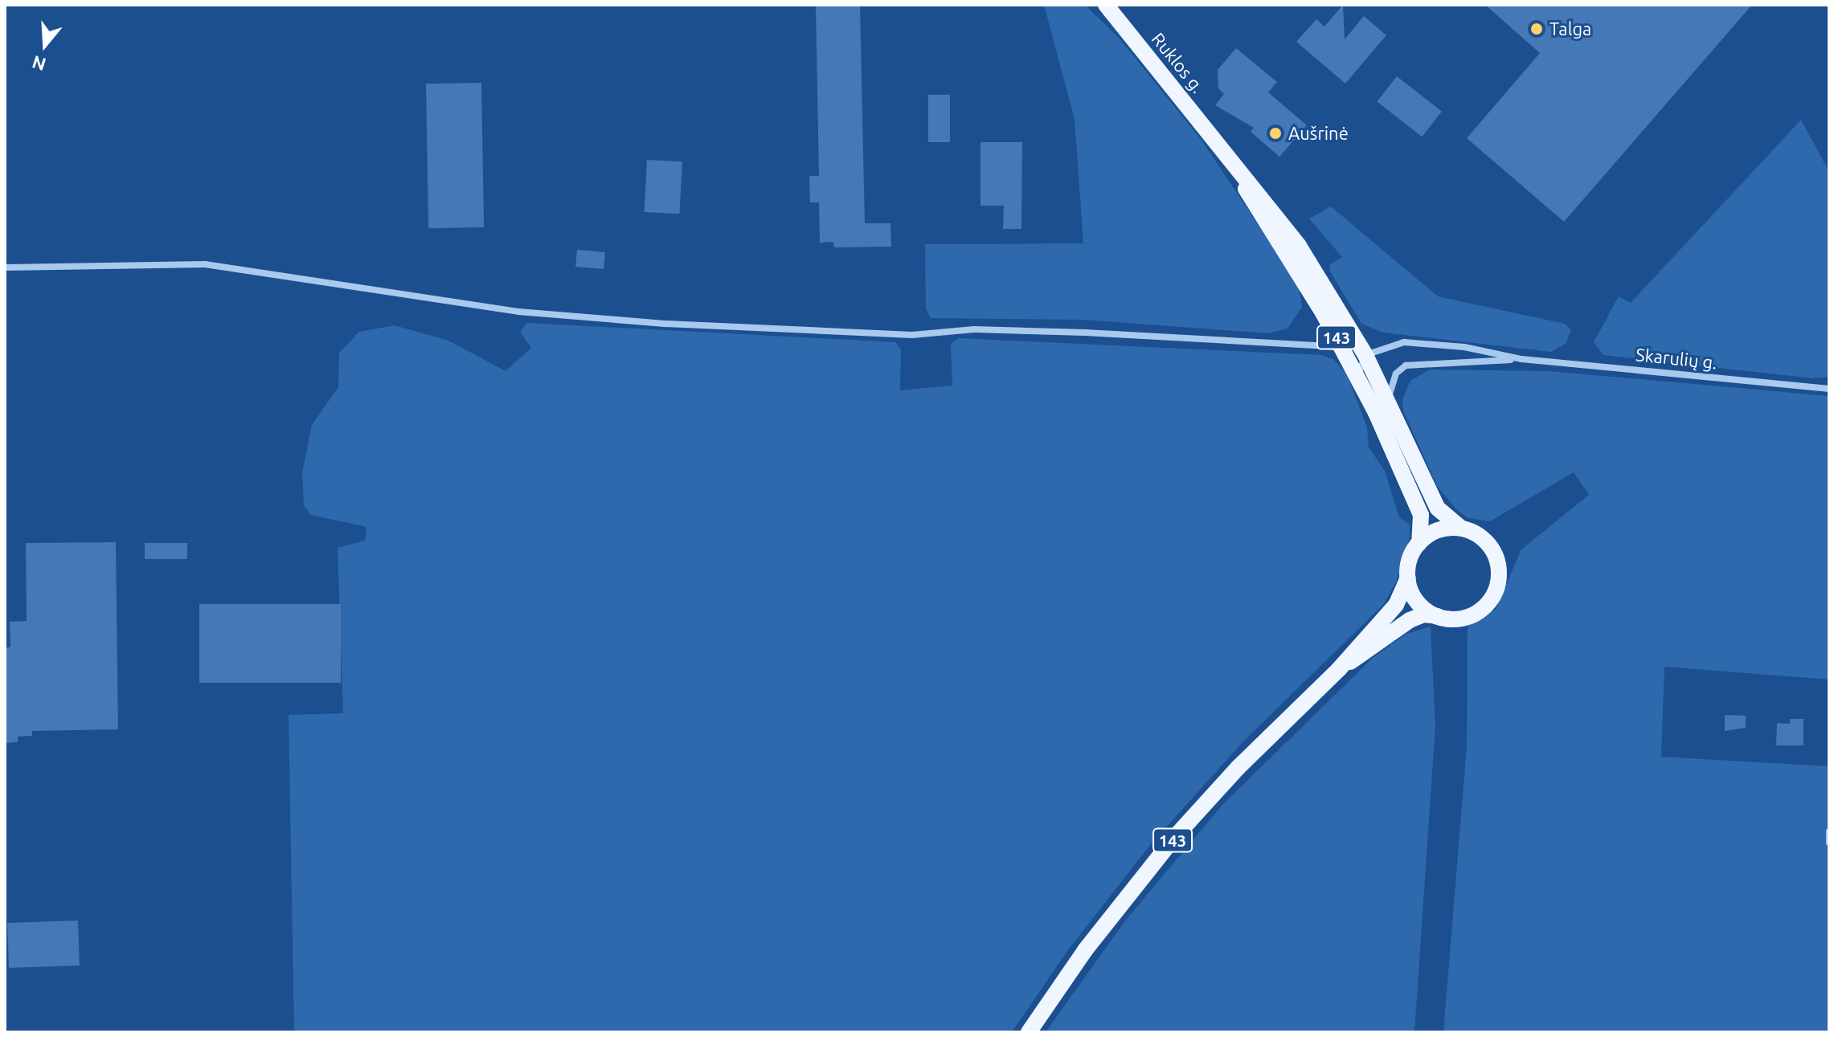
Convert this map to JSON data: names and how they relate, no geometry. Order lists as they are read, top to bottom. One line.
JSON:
{"streets":{"main road":["Ruklos g.","143"],"street":["Skarulių g."]},"crossings":[["Ruklos g.","143"],["143","Skarulių g."]],"places":["Talga","Aušrinė"],"north":"bottom"}
